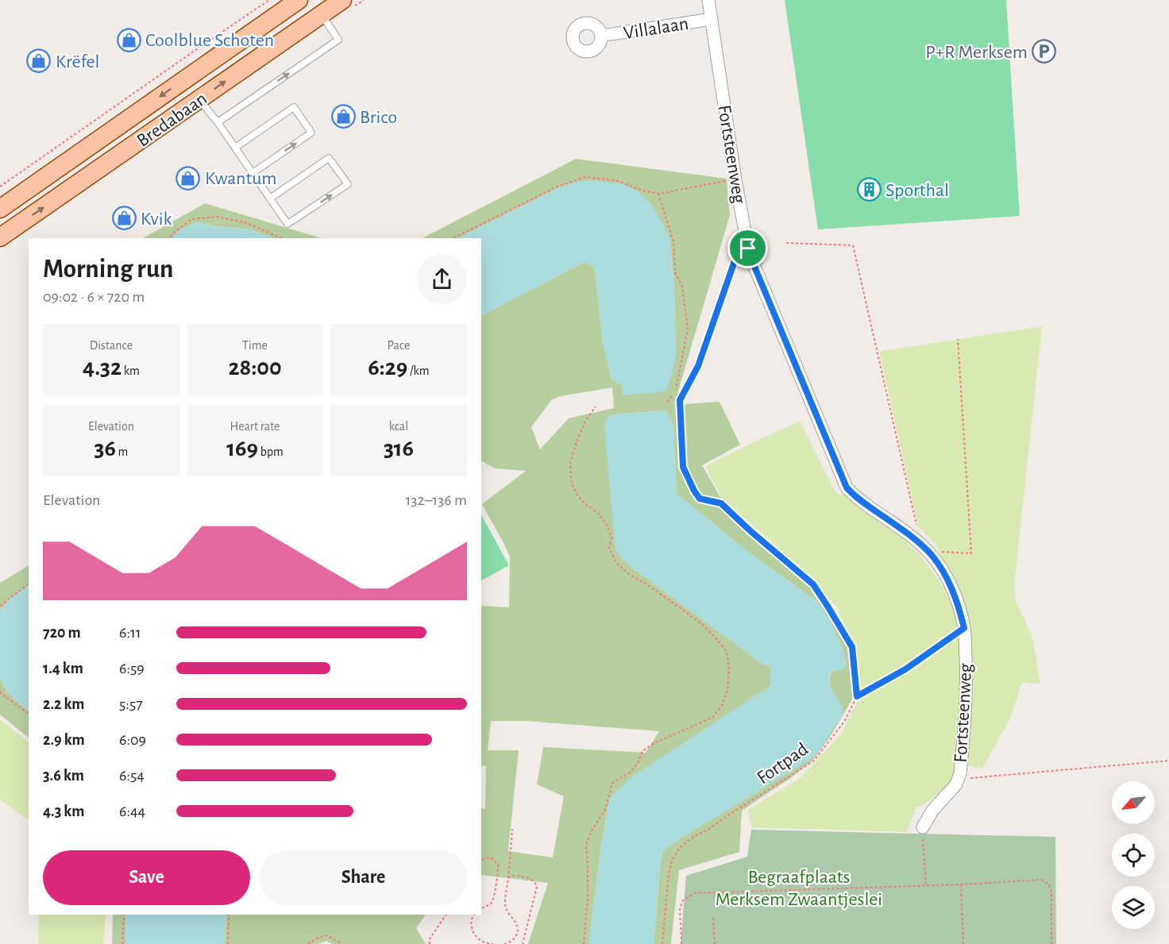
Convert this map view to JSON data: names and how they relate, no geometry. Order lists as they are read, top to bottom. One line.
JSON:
{"streets":{"main road":["Bredabaan"],"street":["Villalaan","Fortsteenweg"],"path":["Fortpad"]},"crossings":[["Villalaan","Fortsteenweg"]],"parks":["Begraafplaats Merksem Zwaantjeslei"],"places":{"shop":["Coolblue Schoten","Krëfel","Brico","Kwantum","Kvik"],"parking":["P+R Merksem"],"building":["Sporthal"]},"north":"bottom left","page":{"heading":["Morning run","09:02 · 6 × 720 m"],"stats":[["Distance","4.32 km"],["Time","28:00"],["Pace","6:29 /km"],["Elevation","36 m"],["Heart rate","169 bpm"],["kcal","316"]],"chart":["Elevation","132–136 m"],"list":[{"name":"720 m","note":"6:11"},{"name":"1.4 km","note":"6:59"},{"name":"2.2 km","note":"5:57"},{"name":"2.9 km","note":"6:09"},{"name":"3.6 km","note":"6:54"},{"name":"4.3 km","note":"6:44"}],"buttons":["Save","Share"]}}
